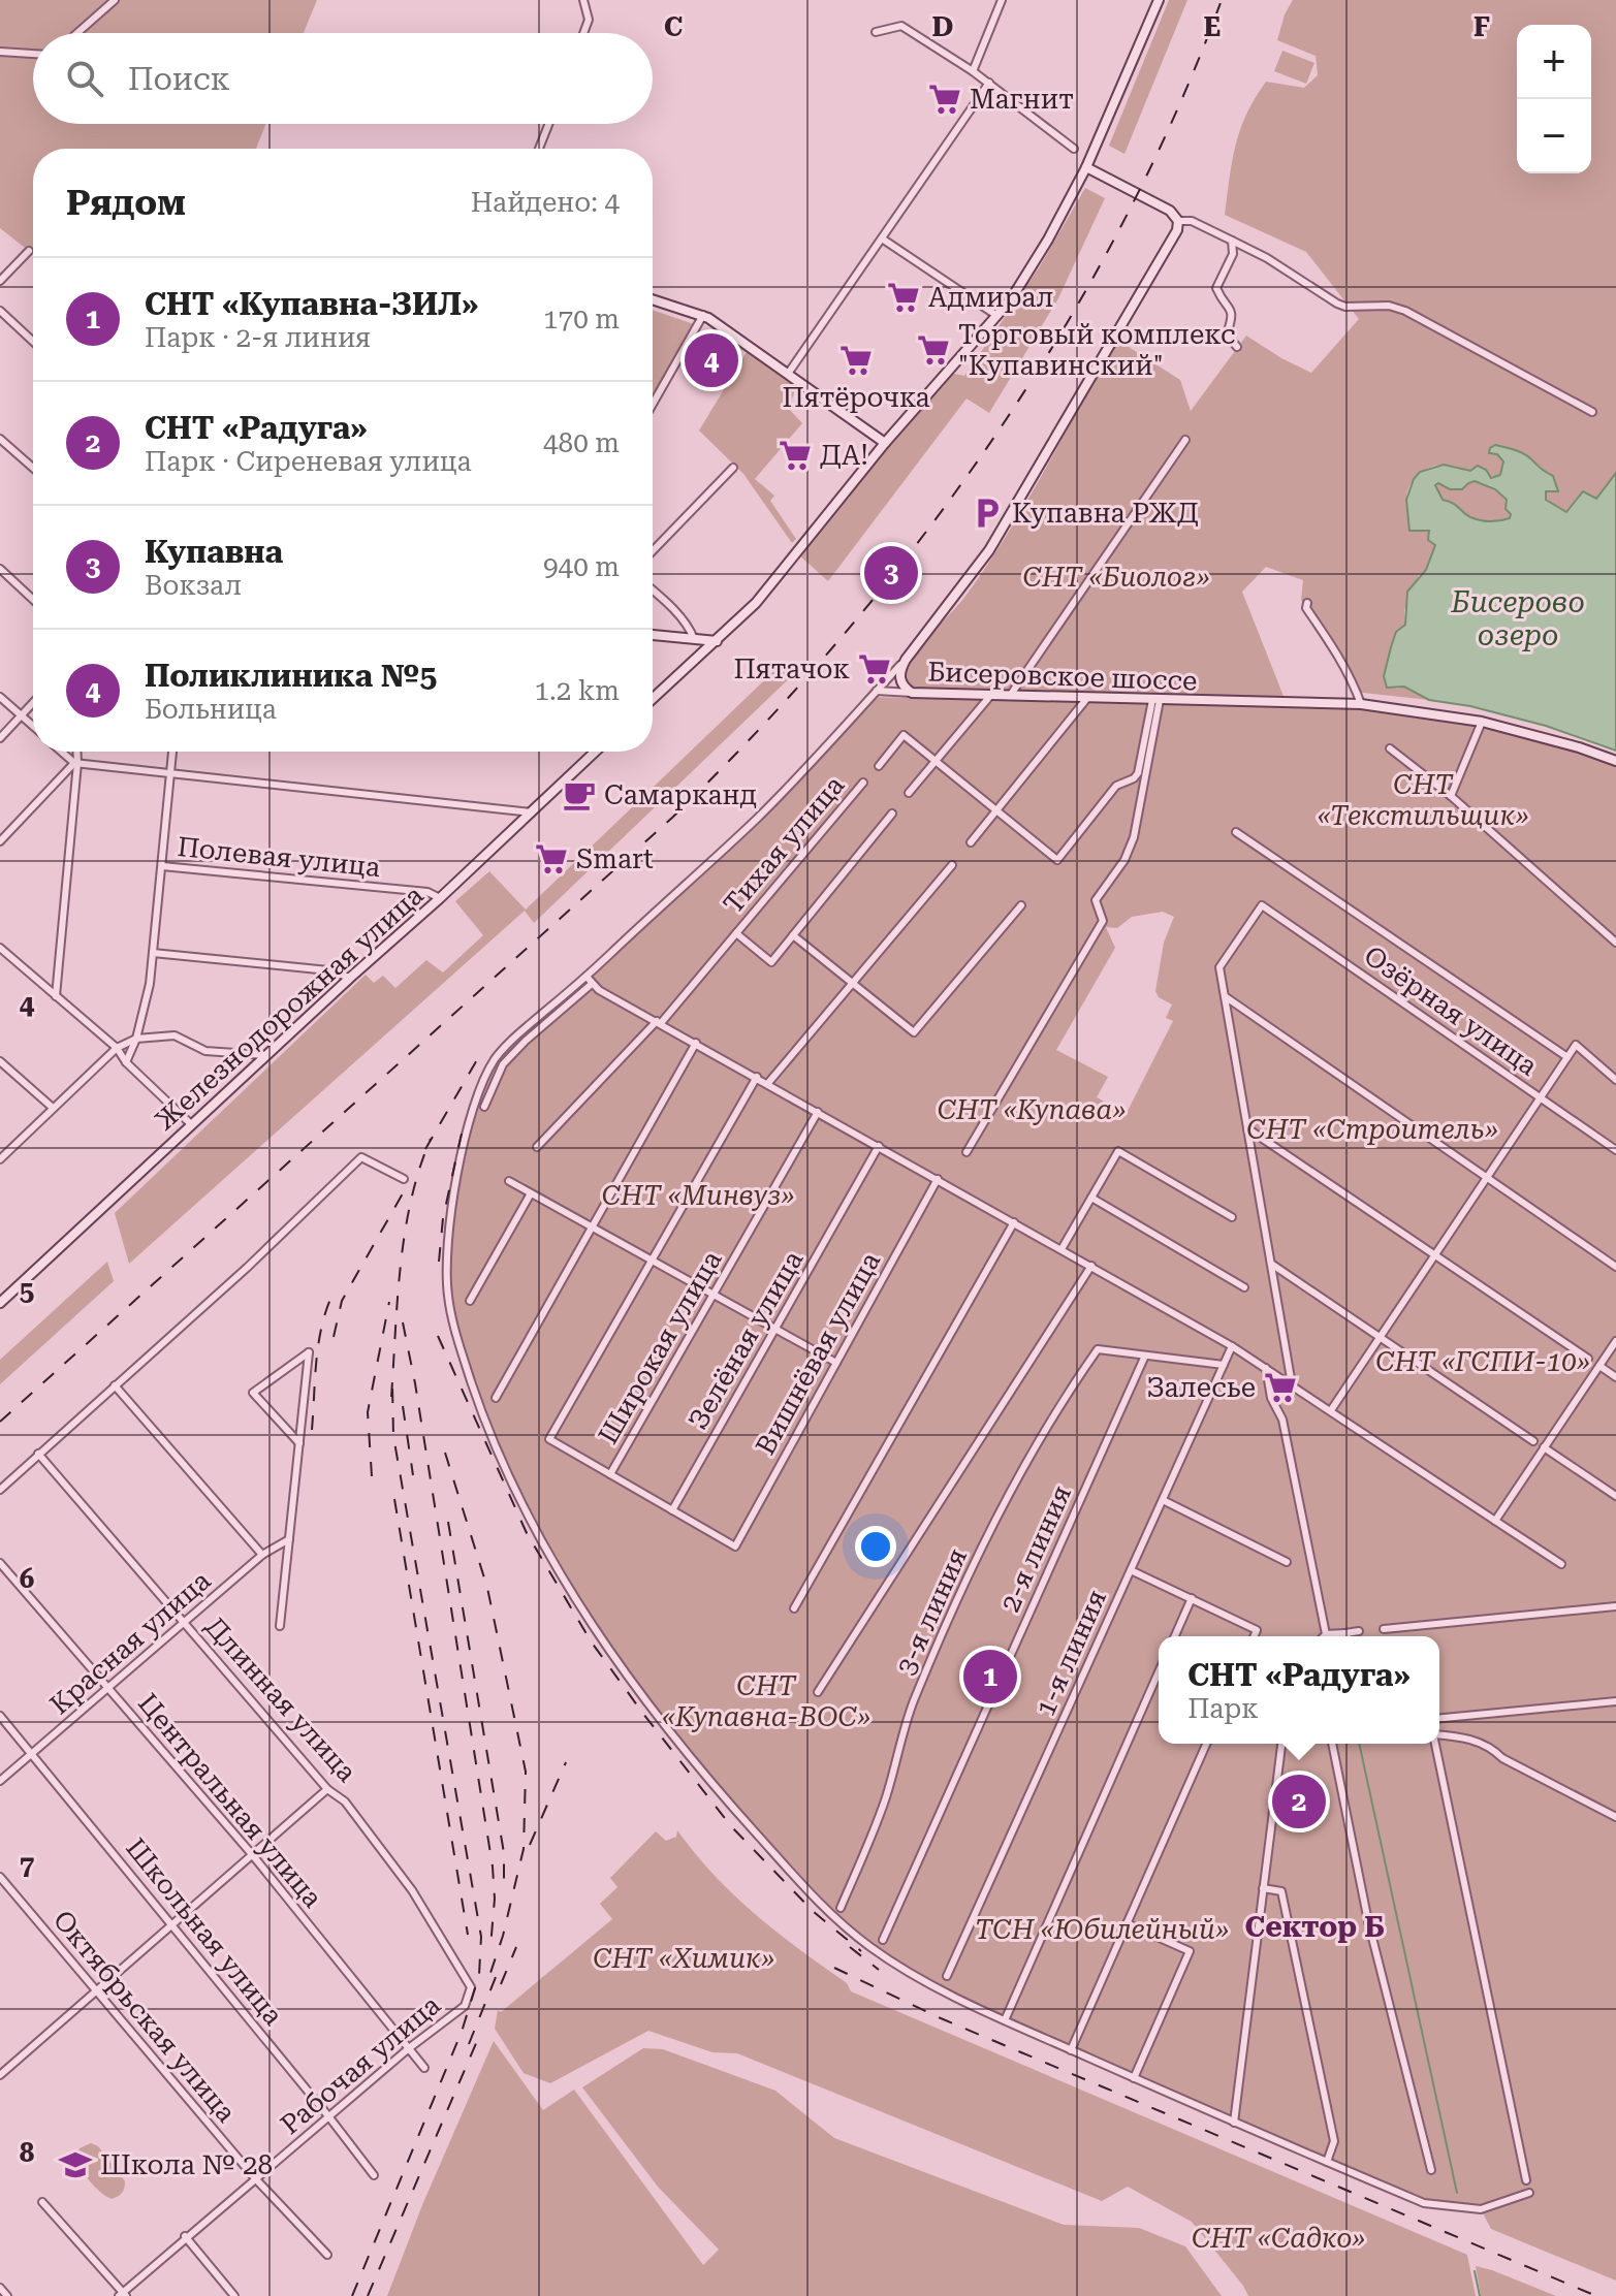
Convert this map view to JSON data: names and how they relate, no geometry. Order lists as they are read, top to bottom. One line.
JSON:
{"streets":{"main road":["Бисеровское шоссе","Железнодорожная улица"],"street":["Тихая улица","Полевая улица","Озёрная улица","Зелёная улица","Широкая улица","Вишнёвая улица","2-я линия","3-я линия","Красная улица","1-я линия","Длинная улица","Центральная улица","Школьная улица","Октябрьская улица","Рабочая улица"]},"crossings":[["Полевая улица","Железнодорожная улица"],["Зелёная улица","Вишнёвая улица"],["2-я линия","3-я линия"],["Красная улица","Длинная улица"],["Красная улица","Центральная улица"],["Красная улица","Школьная улица"],["Длинная улица","Рабочая улица"],["Центральная улица","Рабочая улица"],["Школьная улица","Рабочая улица"],["Октябрьская улица","Рабочая улица"]],"districts":["Сектор Б"],"water":["Бисерово озеро"],"parks":["СНТ «Биолог»","СНТ «Текстильщик»","СНТ «Купава»","СНТ «Строитель»","СНТ «Минвуз»","СНТ «ГСПИ-10»","СНТ «Купавна-ВОС»","ТСН «Юбилейный»","СНТ «Химик»","СНТ «Садко»"],"places":{"supermarket":["Магнит","Адмирал","Торговый комплекс \"Купавинский\"","Пятёрочка","ДА!","Пятачок","Smart","Залесье"],"parking":["Купавна РЖД"],"cafe":["Самарканд"],"school or university":["Школа № 28"]},"page":{"map_buttons":["+","−"],"search":"Поиск","heading":["Рядом","Найдено: 4"],"list":[{"mark":"1","name":"СНТ «Купавна-ЗИЛ»","note":"Парк · 2-я линия","value":"170 m"},{"mark":"2","name":"СНТ «Радуга»","note":"Парк · Сиреневая улица","value":"480 m"},{"mark":"3","name":"Купавна","note":"Вокзал","value":"940 m"},{"mark":"4","name":"Поликлиника №5","note":"Больница","value":"1.2 km"}],"pins":["4","3","1","2"],"popup":["СНТ «Радуга»","Парк"]},"grid":{"columns":["C","D","E","F"],"rows":["4","5","6","7","8"]}}
